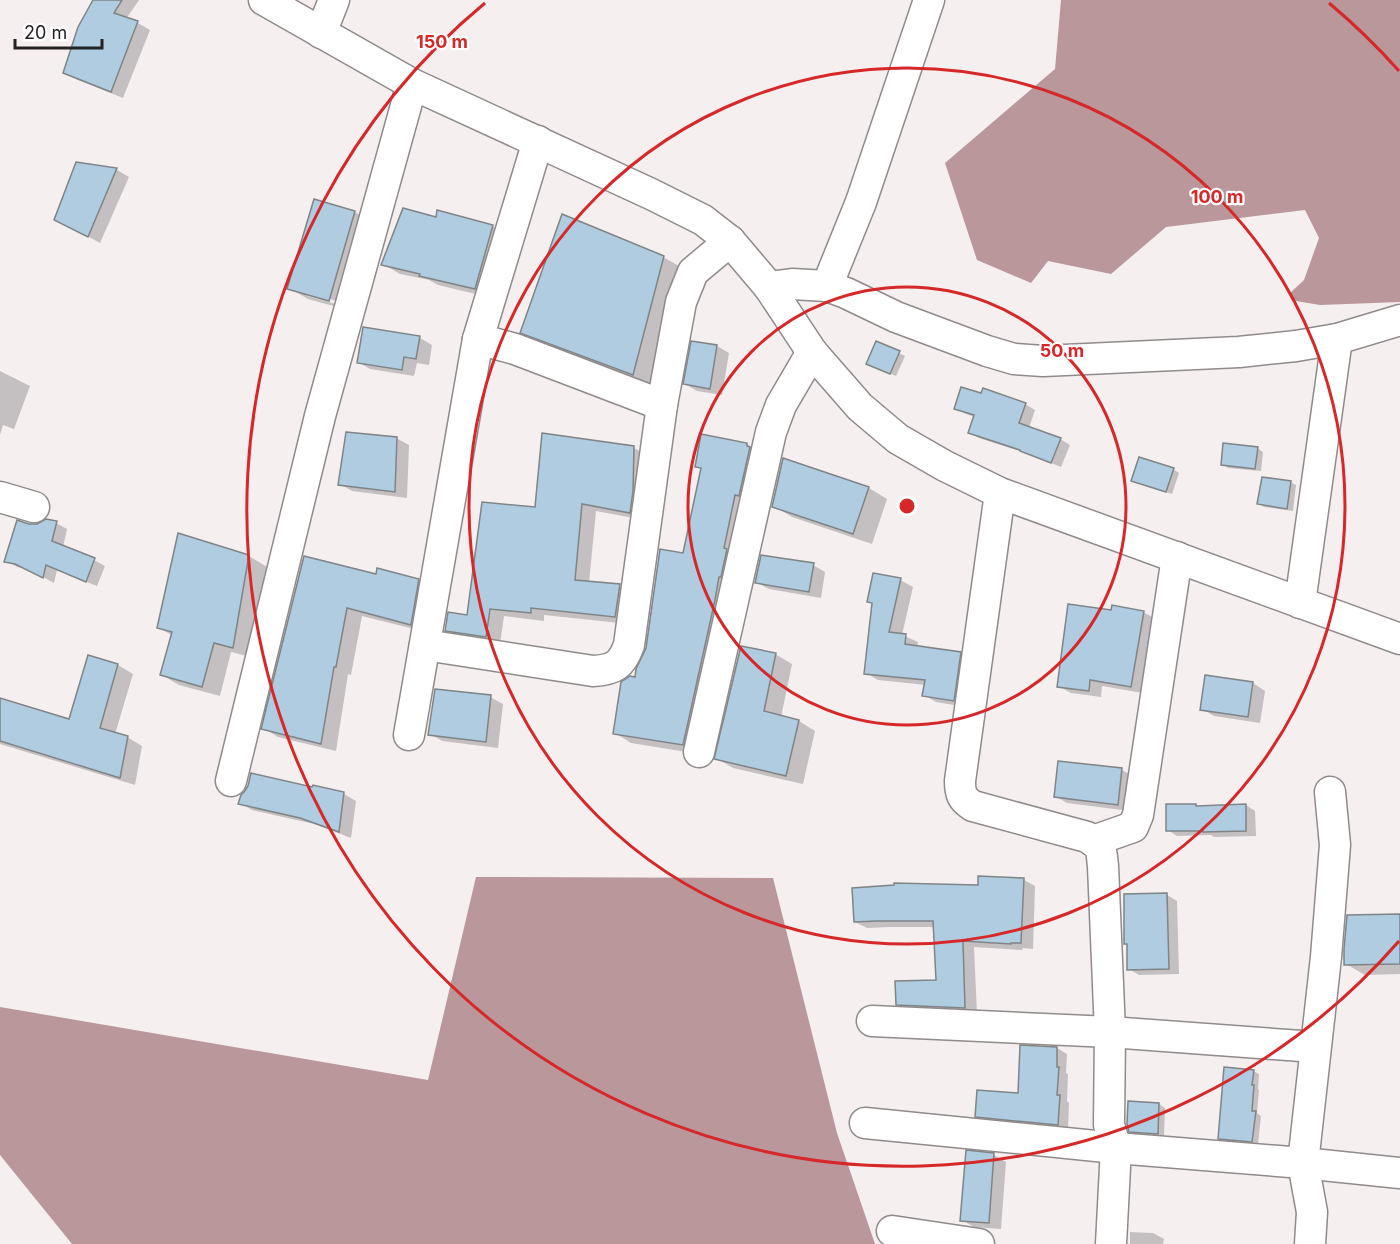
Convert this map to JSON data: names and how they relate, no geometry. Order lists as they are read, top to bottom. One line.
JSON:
{"scale_bar":"20 m","rings":["150 m","100 m","50 m"]}
